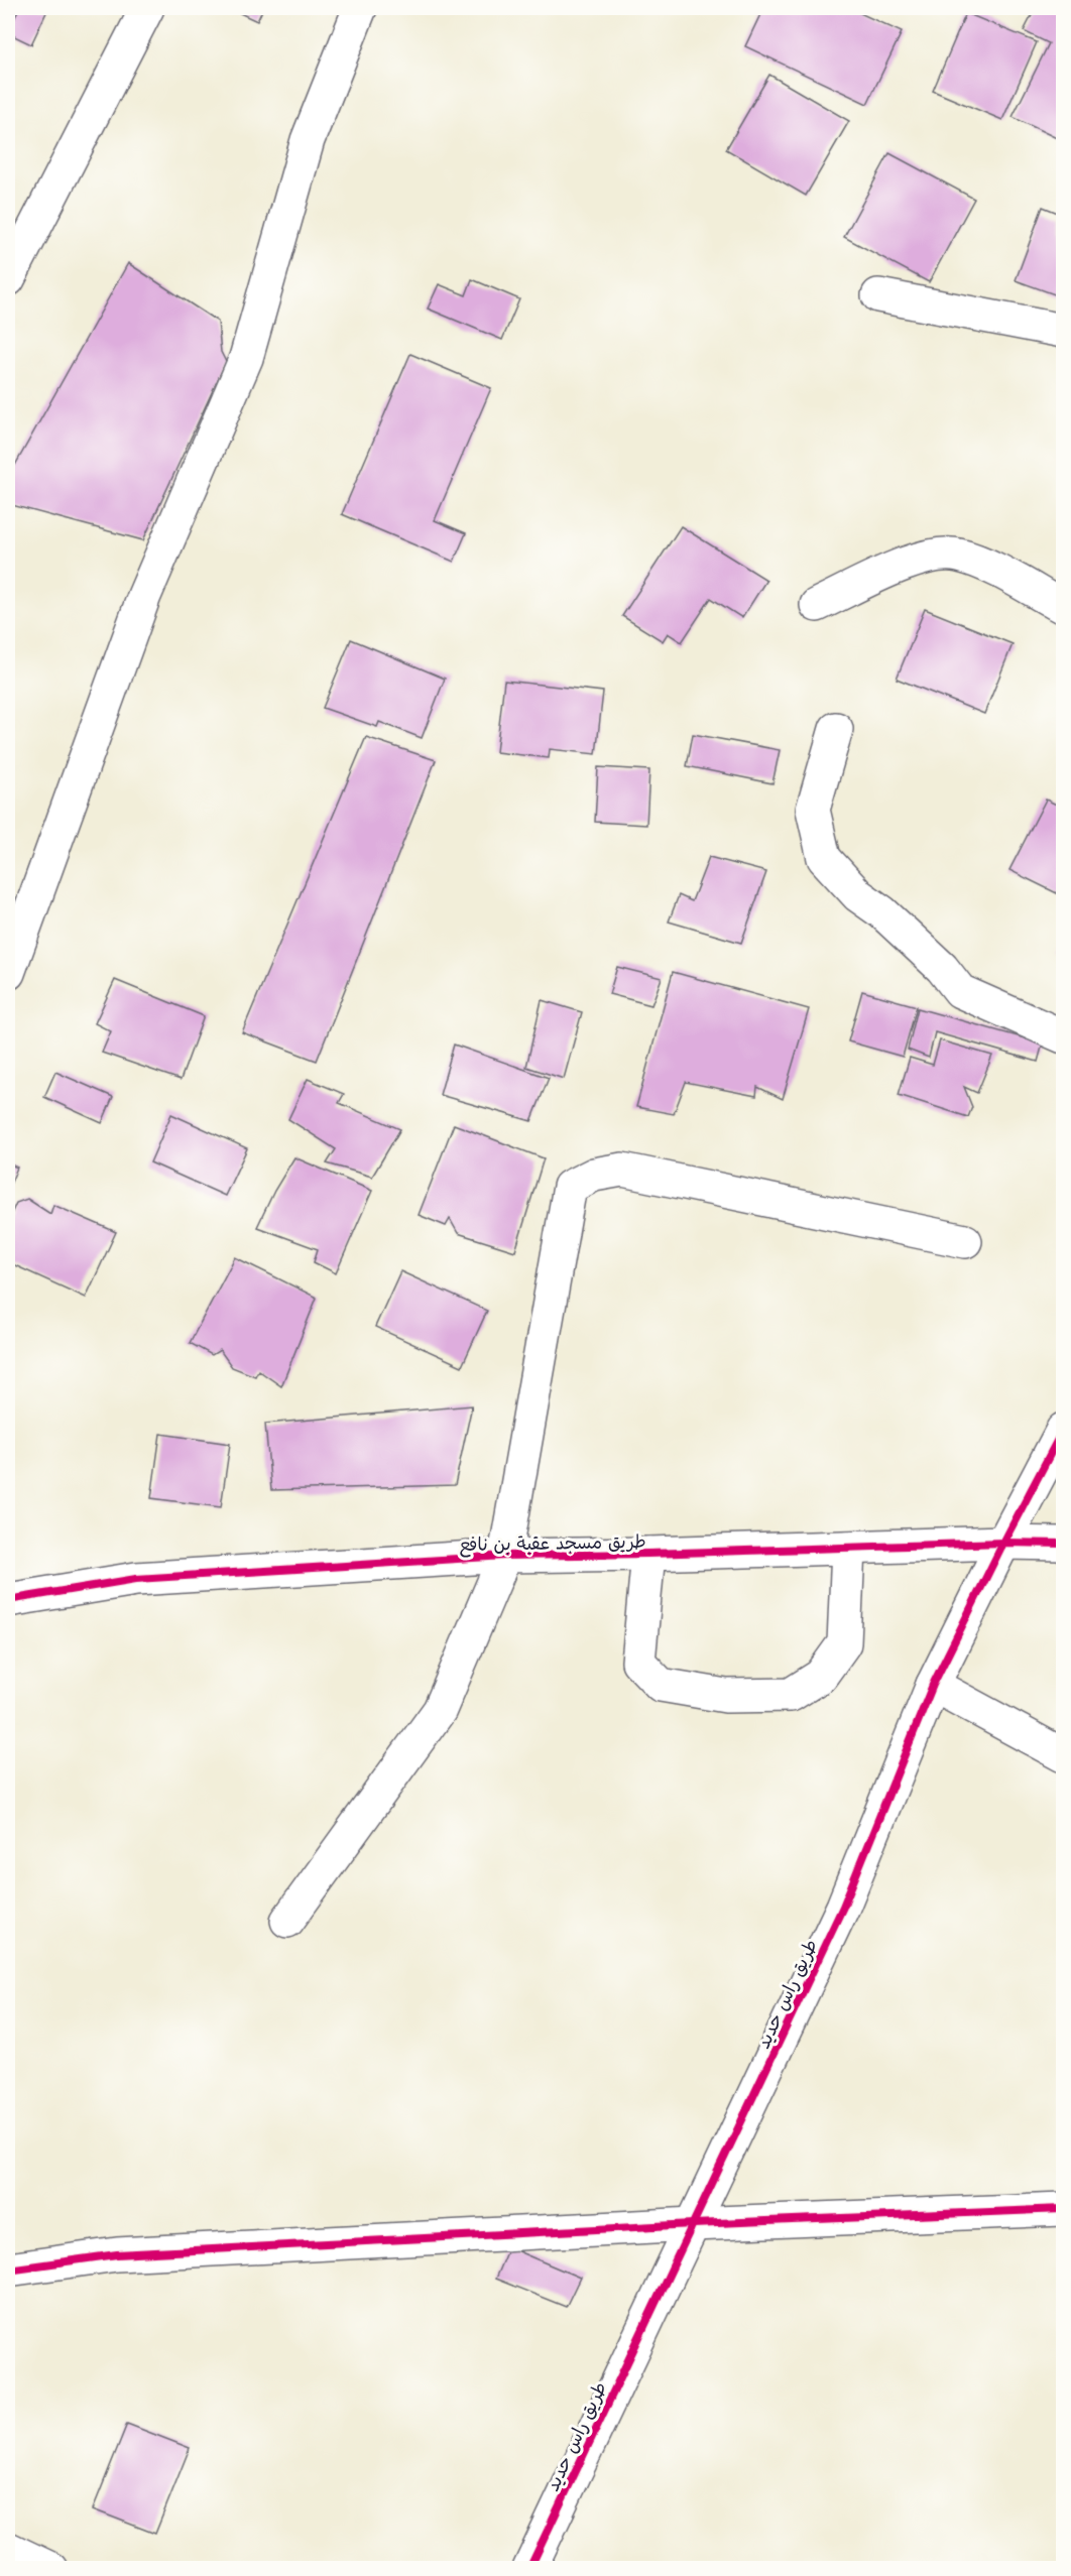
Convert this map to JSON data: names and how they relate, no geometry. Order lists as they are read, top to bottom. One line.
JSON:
{"streets":{"street":["طريق مسجد عقبة بن نافع","طريق راس حديد"]},"crossings":[["طريق مسجد عقبة بن نافع","طريق راس حديد"]]}
